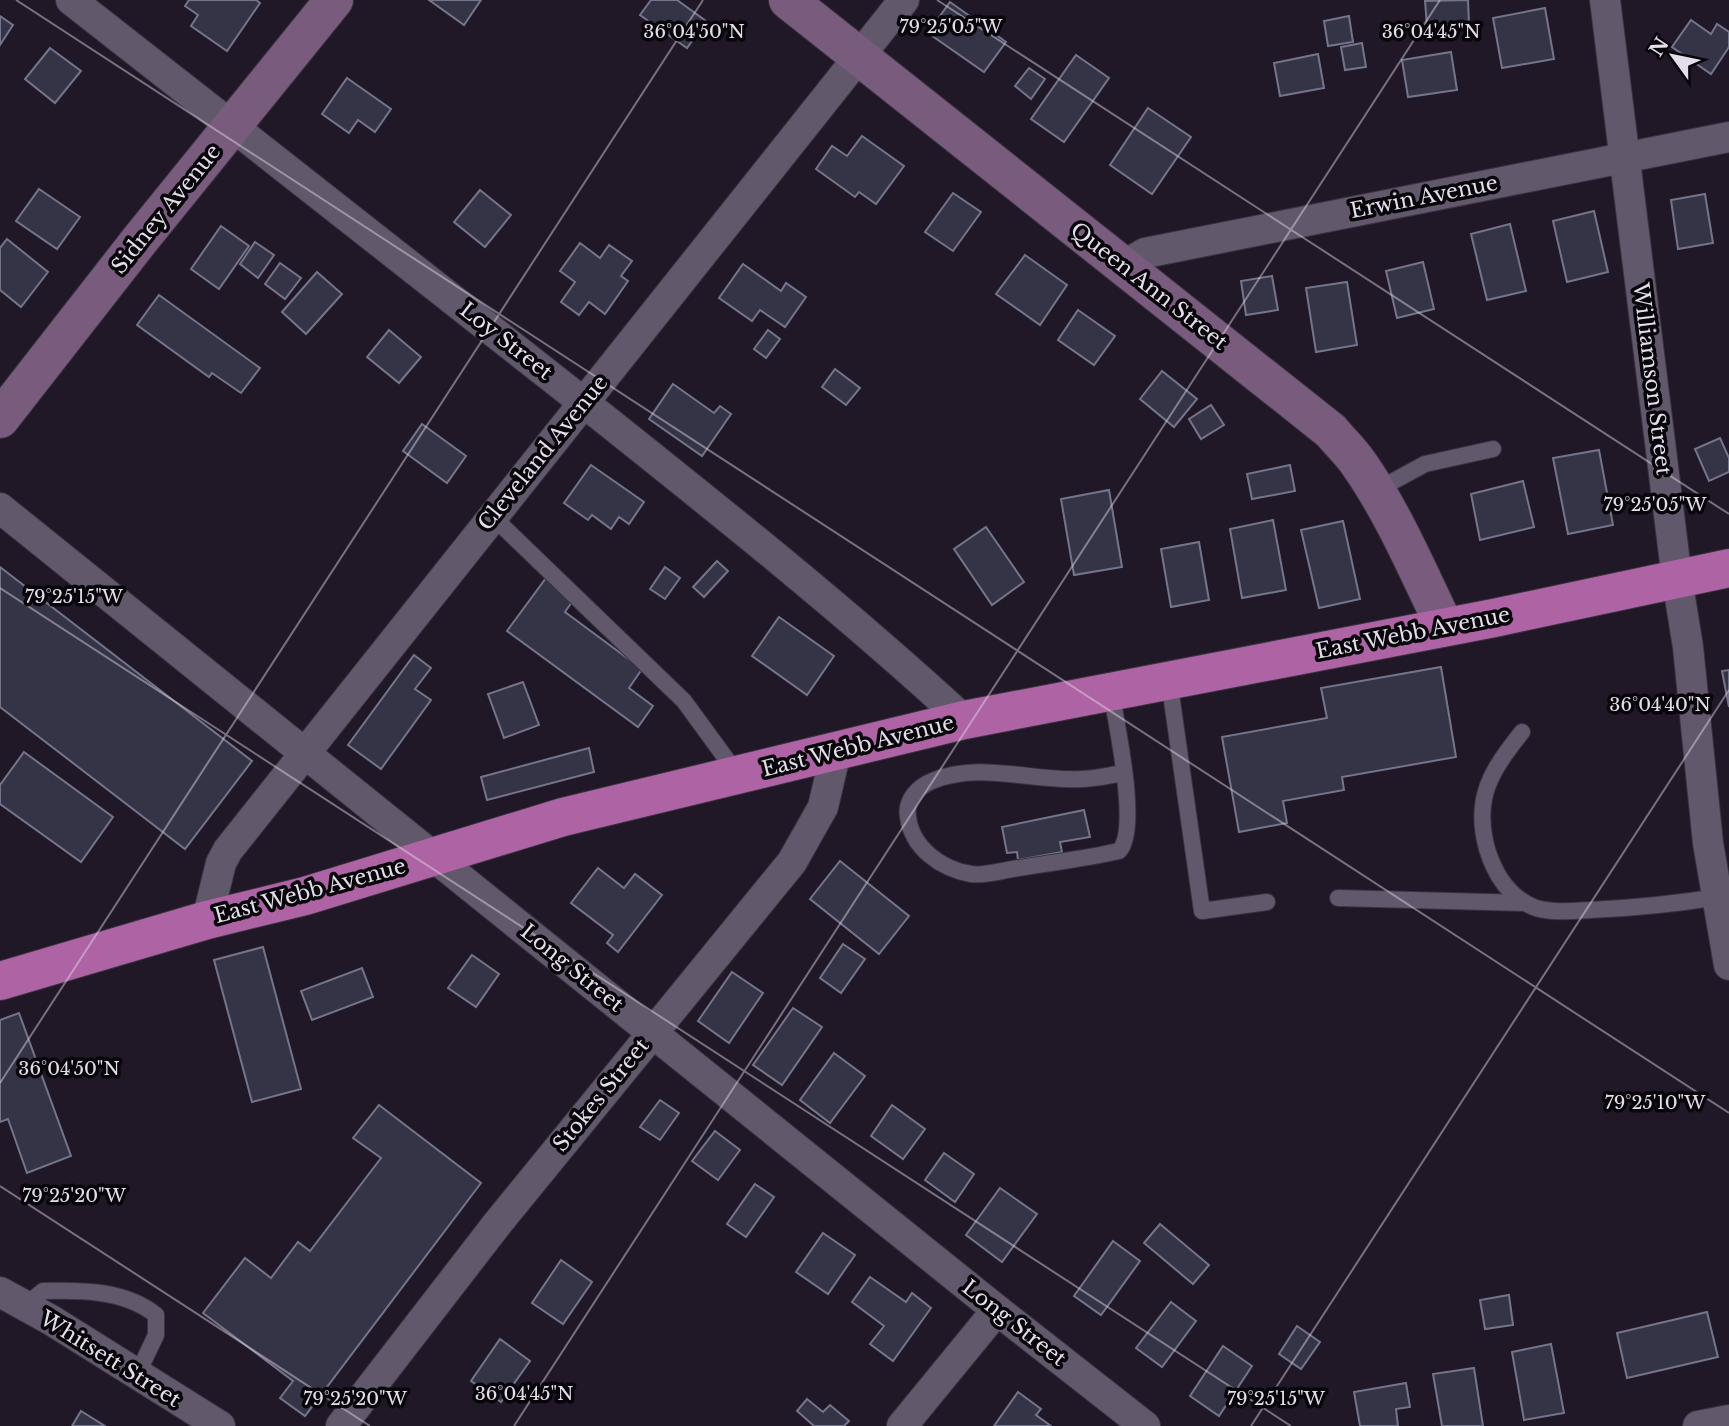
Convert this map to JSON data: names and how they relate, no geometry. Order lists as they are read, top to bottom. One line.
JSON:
{"streets":{"highway":["East Webb Avenue"],"street":["Erwin Avenue","Sidney Avenue","Queen Ann Street","Loy Street","Williamson Street","Cleveland Avenue","Long Street","Stokes Street","Whitsett Street"]},"crossings":[["Erwin Avenue","Queen Ann Street"],["Erwin Avenue","Williamson Street"],["Sidney Avenue","Loy Street"],["Queen Ann Street","Cleveland Avenue"],["Queen Ann Street","East Webb Avenue"],["Loy Street","Cleveland Avenue"],["Loy Street","East Webb Avenue"],["Williamson Street","East Webb Avenue"],["Cleveland Avenue","East Webb Avenue"],["Cleveland Avenue","Long Street"],["East Webb Avenue","Long Street"],["East Webb Avenue","Stokes Street"],["Long Street","Stokes Street"]],"north":"top left","coordinates":["79°25'05\"W","36°04'50\"N","36°04'45\"N","79°25'15\"W","36°04'40\"N","79°25'10\"W","79°25'20\"W"]}
